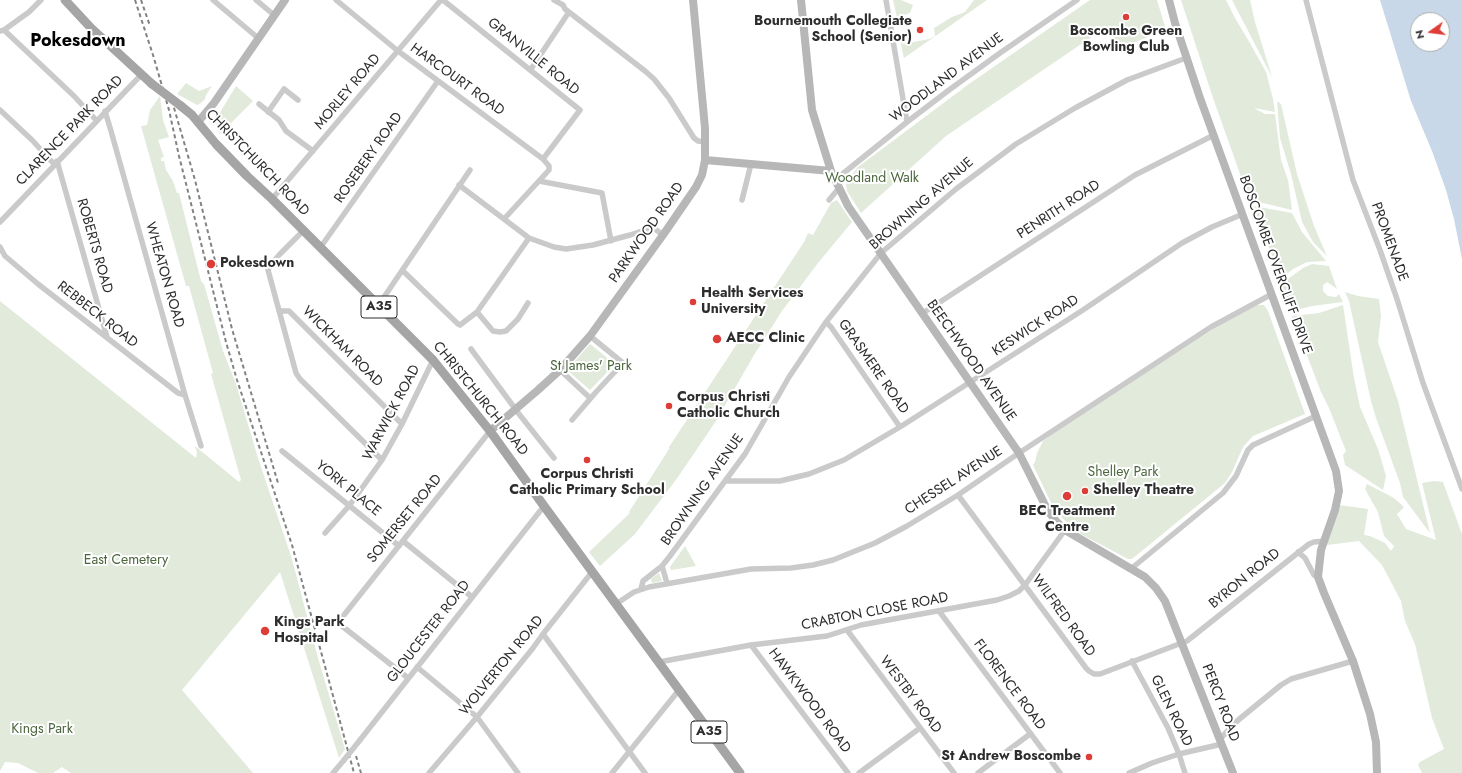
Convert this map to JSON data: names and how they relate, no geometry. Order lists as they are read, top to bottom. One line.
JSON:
{"streets":{"main road":["CHRISTCHURCH ROAD","A35"],"street":["GRANVILLE ROAD","WOODLAND AVENUE","HARCOURT ROAD","MORLEY ROAD","CLARENCE PARK ROAD","ROSEBERY ROAD","BROWNING AVENUE","PENRITH ROAD","PARKWOOD ROAD","PROMENADE","ROBERTS ROAD","BOSCOMBE OVERCLIFF DRIVE","WHEATON ROAD","REBBECK ROAD","KESWICK ROAD","WICKHAM ROAD","BEECHWOOD AVENUE","GRASMERE ROAD","WARWICK ROAD","CHESSEL AVENUE","YORK PLACE","SOMERSET ROAD","BYRON ROAD","CRABTON CLOSE ROAD","WILFRED ROAD","GLOUCESTER ROAD","WOLVERTON ROAD","FLORENCE ROAD","WESTBY ROAD","HAWKWOOD ROAD","PERCY ROAD","GLEN ROAD"]},"crossings":[["GRANVILLE ROAD","HARCOURT ROAD"],["GRANVILLE ROAD","MORLEY ROAD"],["WOODLAND AVENUE","BEECHWOOD AVENUE"],["HARCOURT ROAD","MORLEY ROAD"],["HARCOURT ROAD","ROSEBERY ROAD"],["MORLEY ROAD","CHRISTCHURCH ROAD"],["CLARENCE PARK ROAD","CHRISTCHURCH ROAD"],["CLARENCE PARK ROAD","ROBERTS ROAD"],["CLARENCE PARK ROAD","WHEATON ROAD"],["ROSEBERY ROAD","CHRISTCHURCH ROAD"],["CHRISTCHURCH ROAD","PARKWOOD ROAD"],["CHRISTCHURCH ROAD","WARWICK ROAD"],["CHRISTCHURCH ROAD","CHESSEL AVENUE"],["CHRISTCHURCH ROAD","SOMERSET ROAD"],["CHRISTCHURCH ROAD","CRABTON CLOSE ROAD"],["CHRISTCHURCH ROAD","GLOUCESTER ROAD"],["CHRISTCHURCH ROAD","WOLVERTON ROAD"],["BROWNING AVENUE","BOSCOMBE OVERCLIFF DRIVE"],["BROWNING AVENUE","KESWICK ROAD"],["BROWNING AVENUE","BEECHWOOD AVENUE"],["BROWNING AVENUE","GRASMERE ROAD"],["BROWNING AVENUE","CHESSEL AVENUE"],["PENRITH ROAD","BOSCOMBE OVERCLIFF DRIVE"],["PENRITH ROAD","BEECHWOOD AVENUE"],["PARKWOOD ROAD","SOMERSET ROAD"],["ROBERTS ROAD","REBBECK ROAD"],["BOSCOMBE OVERCLIFF DRIVE","KESWICK ROAD"],["BOSCOMBE OVERCLIFF DRIVE","CHESSEL AVENUE"],["BOSCOMBE OVERCLIFF DRIVE","BYRON ROAD"],["WHEATON ROAD","REBBECK ROAD"],["KESWICK ROAD","BEECHWOOD AVENUE"],["KESWICK ROAD","GRASMERE ROAD"],["WICKHAM ROAD","WARWICK ROAD"],["BEECHWOOD AVENUE","CHESSEL AVENUE"],["BEECHWOOD AVENUE","BYRON ROAD"],["BEECHWOOD AVENUE","CRABTON CLOSE ROAD"],["BEECHWOOD AVENUE","WILFRED ROAD"],["BEECHWOOD AVENUE","PERCY ROAD"],["WARWICK ROAD","YORK PLACE"],["CHESSEL AVENUE","WILFRED ROAD"],["YORK PLACE","SOMERSET ROAD"],["YORK PLACE","GLOUCESTER ROAD"],["SOMERSET ROAD","GLOUCESTER ROAD"],["BYRON ROAD","WILFRED ROAD"],["BYRON ROAD","PERCY ROAD"],["CRABTON CLOSE ROAD","WILFRED ROAD"],["CRABTON CLOSE ROAD","FLORENCE ROAD"],["CRABTON CLOSE ROAD","WESTBY ROAD"],["CRABTON CLOSE ROAD","HAWKWOOD ROAD"],["WILFRED ROAD","PERCY ROAD"],["WILFRED ROAD","GLEN ROAD"]],"districts":["Pokesdown"],"parks":["Woodland Walk","St James' Park","Shelley Park","East Cemetery","Kings Park"],"places":["Boscombe Green Bowling Club","Bournemouth Collegiate School (Senior)","Pokesdown","Health Services University","AECC Clinic","Corpus Christi Catholic Church","Corpus Christi Catholic Primary School","Shelley Theatre","BEC Treatment Centre","Kings Park Hospital","St Andrew Boscombe"],"north":"left"}
